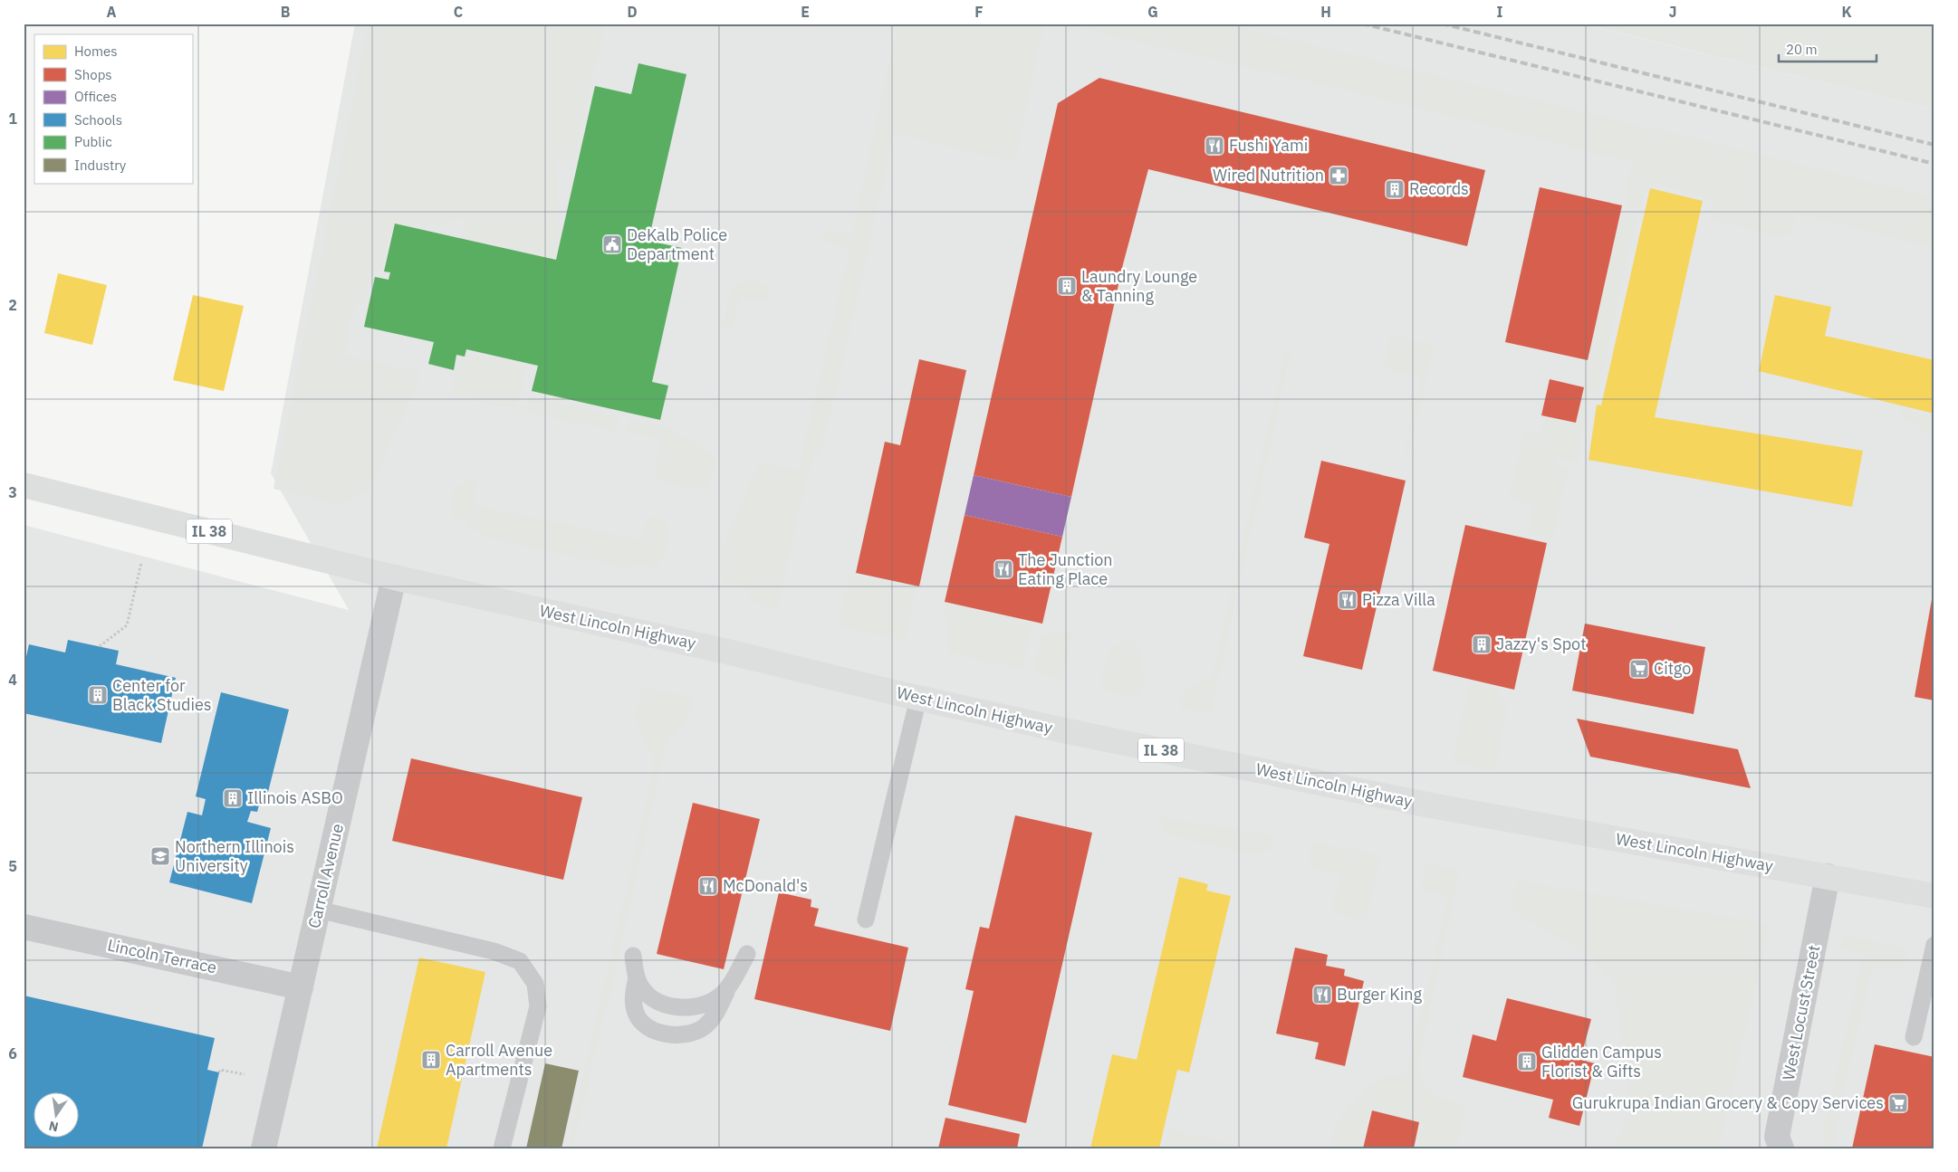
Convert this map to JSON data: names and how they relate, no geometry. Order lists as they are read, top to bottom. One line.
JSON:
{"streets":{"main road":["IL 38","West Lincoln Highway"],"street":["Carroll Avenue","Lincoln Terrace","West Locust Street"]},"crossings":[["West Lincoln Highway","Carroll Avenue"],["West Lincoln Highway","West Locust Street"],["Carroll Avenue","Lincoln Terrace"]],"places":{"restaurant":["Fushi Yami","The Junction Eating Place","Pizza Villa","McDonald's","Burger King"],"pharmacy":["Wired Nutrition"],"building":["Records","Laundry Lounge & Tanning","Jazzy's Spot","Center for Black Studies","Illinois ASBO","Carroll Avenue Apartments","Glidden Campus Florist & Gifts"],"public building":["DeKalb Police Department"],"supermarket":["Citgo","Gurukrupa Indian Grocery & Copy Services"],"school or university":["Northern Illinois University"]},"legend":["Homes","Shops","Offices","Schools","Public","Industry"],"scale_bar":"20 m","north":"bottom","grid":{"columns":["A","B","C","D","E","F","G","H","I","J","K"],"rows":["1","2","3","4","5","6"]}}
